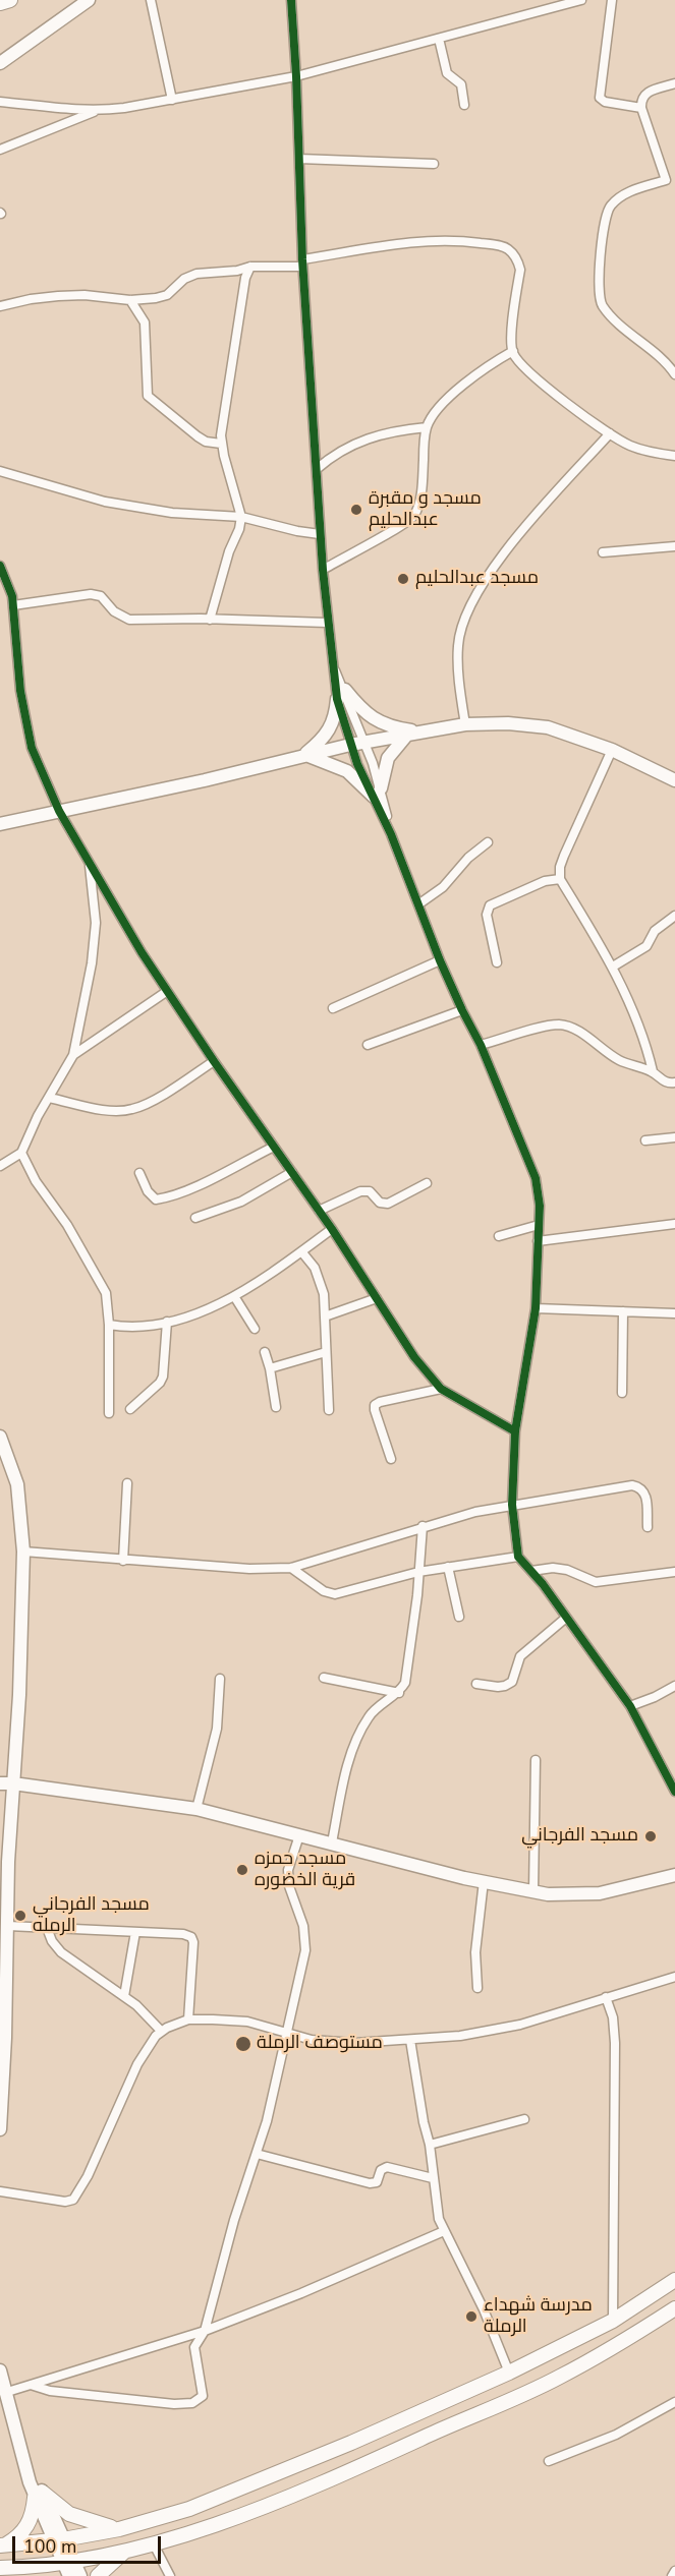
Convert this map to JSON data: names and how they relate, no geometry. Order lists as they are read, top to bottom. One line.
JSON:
{"places":["مسجد و مقبرة عبدالحليم","مسجد عبدالحليم","مسجد الفرجاني","مسجد حمزه قرية الخضوره","مسجد الفرجاني الرمله","مستوصف الرملة","مدرسة شهداء الرملة"],"scale_bar":"100 m"}
